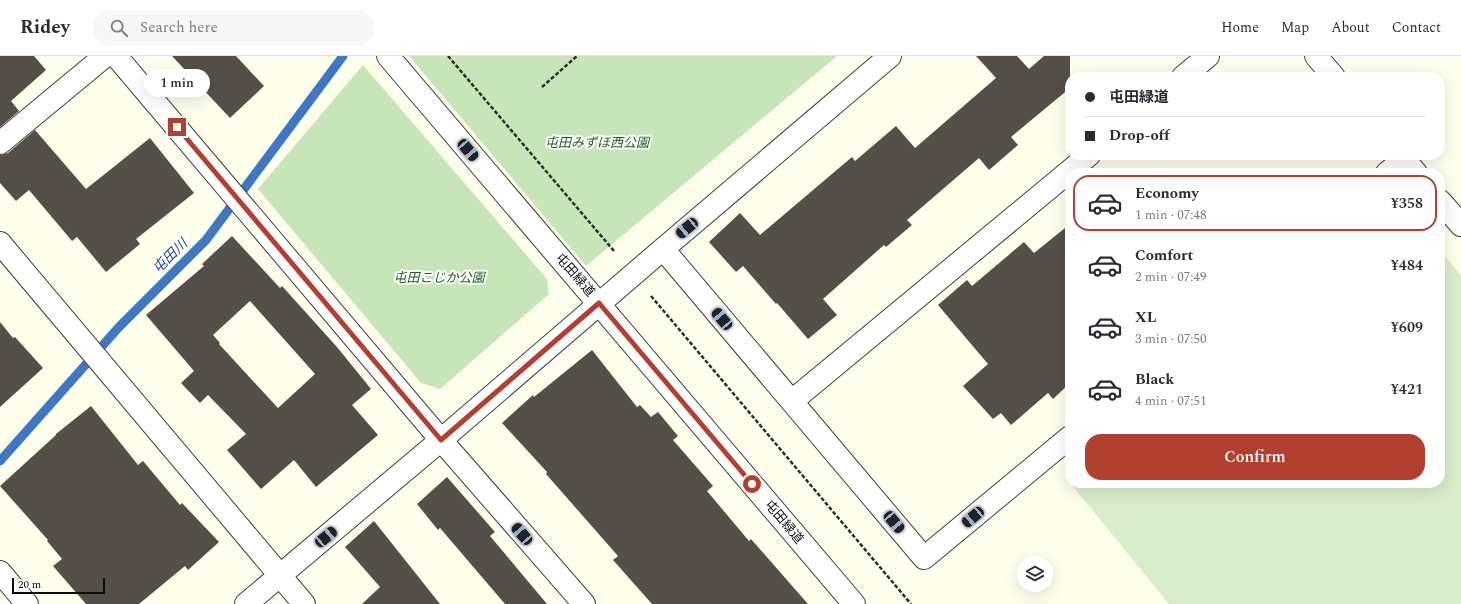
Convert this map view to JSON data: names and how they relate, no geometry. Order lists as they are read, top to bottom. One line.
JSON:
{"streets":{"street":["屯田緑道"]},"water":["屯田川"],"parks":["屯田みずほ西公園","屯田こじか公園"],"scale_bar":"20 m","page":{"header":"Ridey","search":"Search here","nav":["Home","Map","About","Contact"],"bubble":"1 min","banner":["屯田緑道","Drop-off"],"list":[{"name":"Economy","note":"1 min · 07:48","value":"¥358"},{"name":"Comfort","note":"2 min · 07:49","value":"¥484"},{"name":"XL","note":"3 min · 07:50","value":"¥609"},{"name":"Black","note":"4 min · 07:51","value":"¥421"}],"buttons":"Confirm","scale":"20 m"}}
